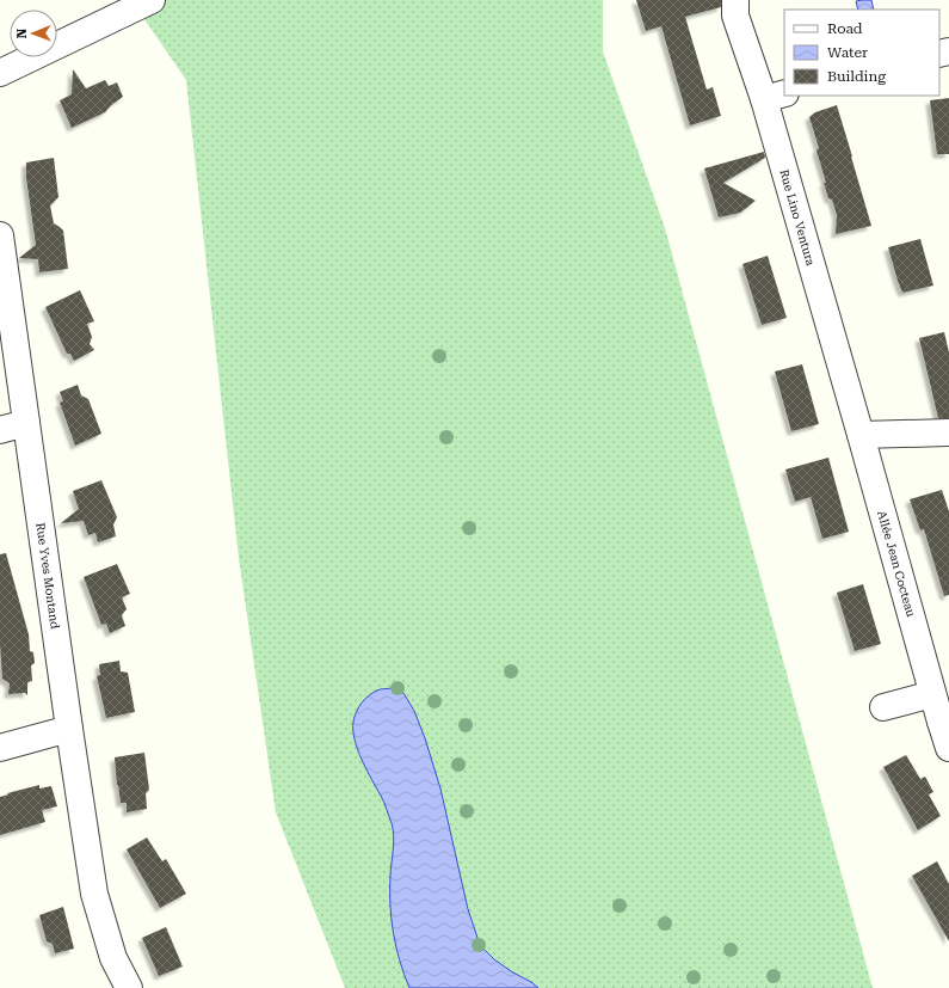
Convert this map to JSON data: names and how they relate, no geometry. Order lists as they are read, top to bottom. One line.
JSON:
{"streets":{"street":["Rue Lino Ventura","Allée Jean Cocteau","Rue Yves Montand"]},"crossings":[["Rue Lino Ventura","Allée Jean Cocteau"]],"legend":["Road","Water","Building"],"north":"left"}
